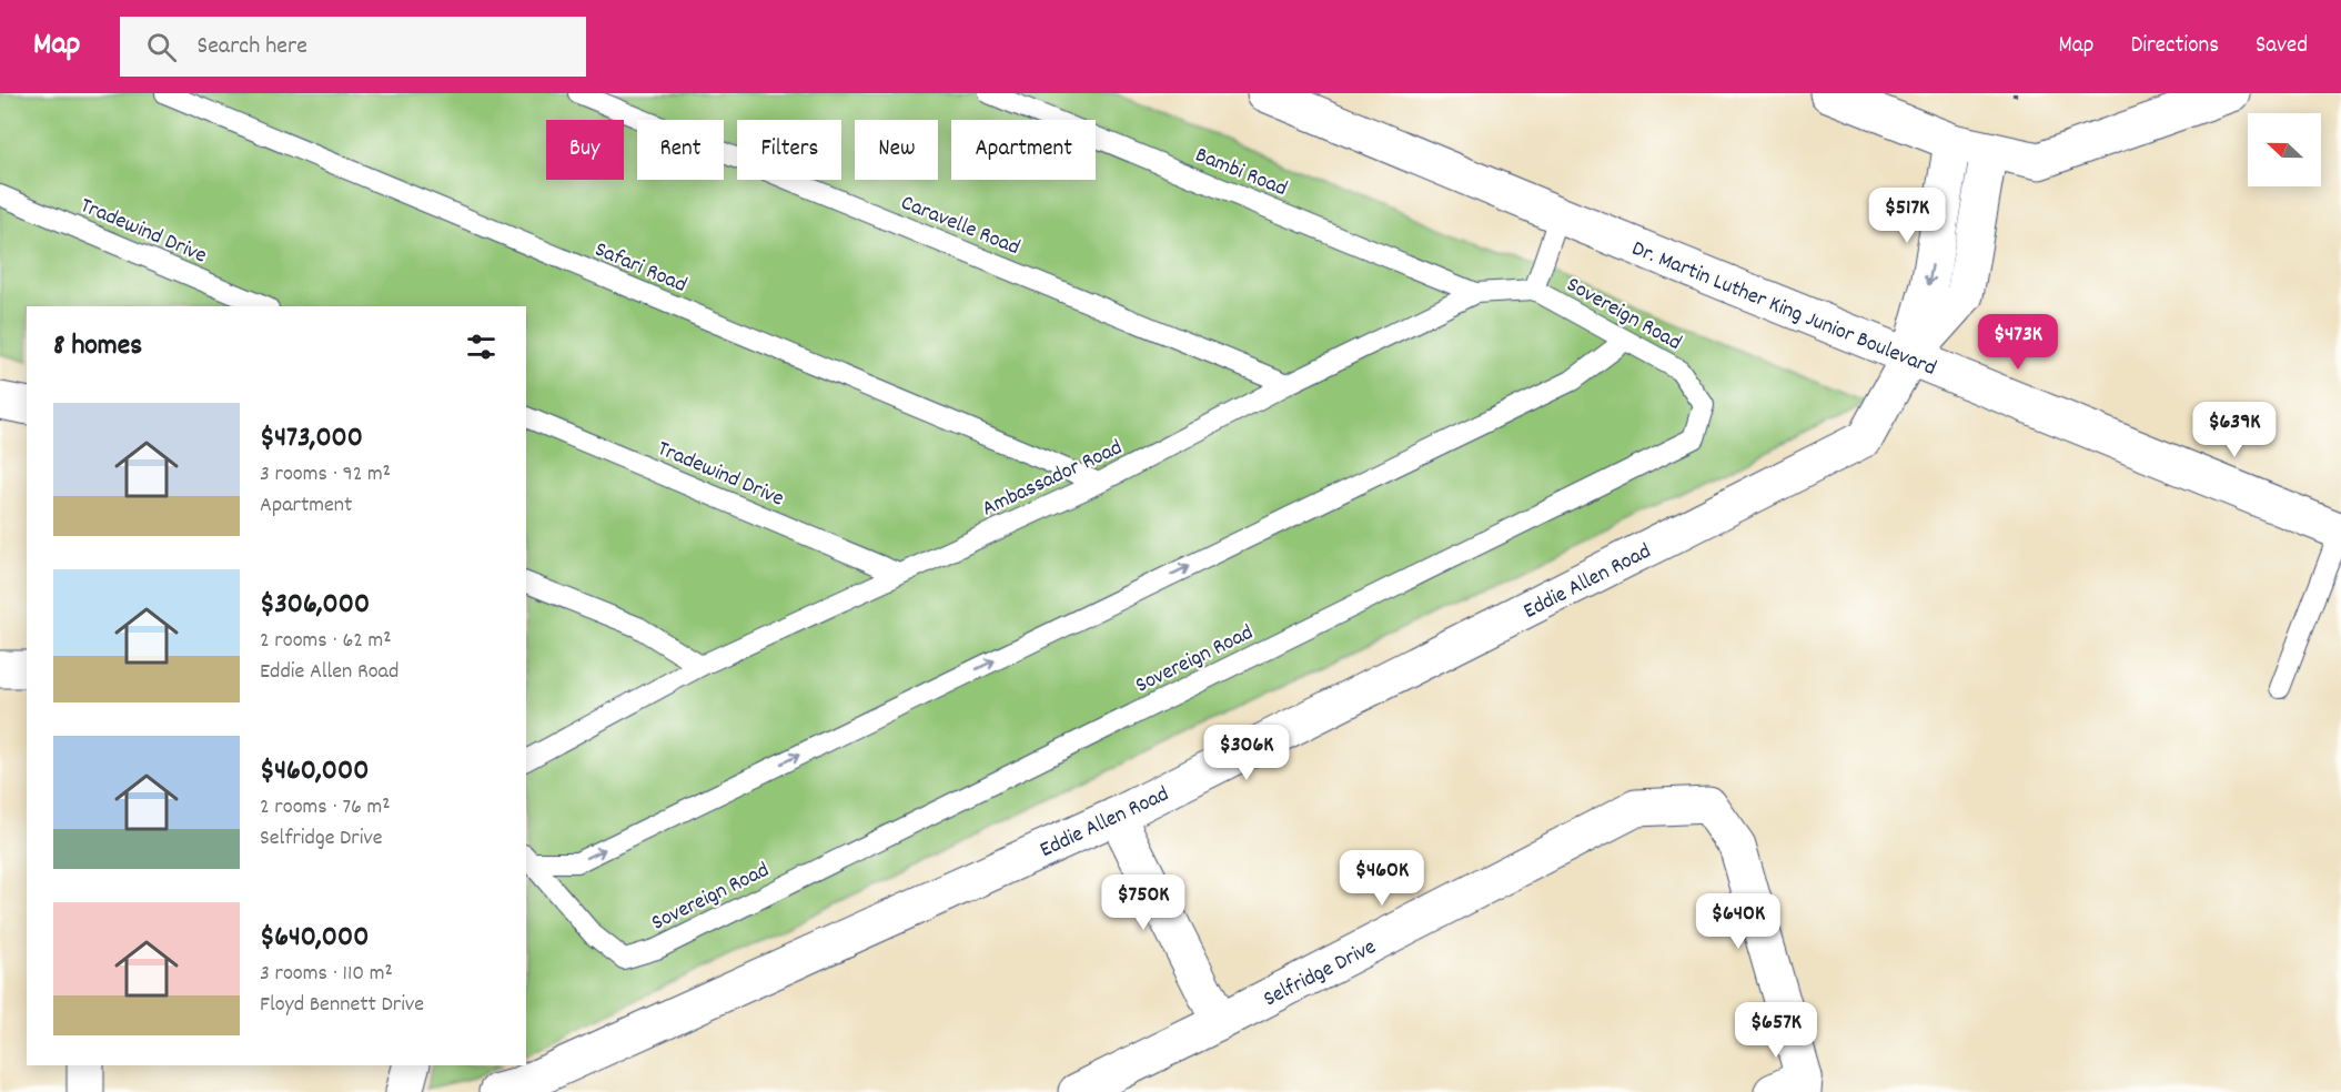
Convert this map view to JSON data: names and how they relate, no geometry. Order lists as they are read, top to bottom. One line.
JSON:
{"streets":{"street":["Dr. Martin Luther King Junior Boulevard","Eddie Allen Road","Selfridge Drive"],"lane":["Bambi Road","Caravelle Road","Tradewind Drive","Safari Road","Sovereign Road","Ambassador Road"]},"crossings":[["Bambi Road","Ambassador Road"],["Caravelle Road","Ambassador Road"],["Tradewind Drive","Ambassador Road"],["Safari Road","Ambassador Road"],["Dr. Martin Luther King Junior Boulevard","Eddie Allen Road"],["Sovereign Road","Ambassador Road"]],"north":"left","page":{"header":"Map","search":"Search here","nav":["Map","Directions","Saved"],"chip":["Buy","Rent","Filters","New","Apartment"],"price":["$517K","$473K","$639K","$306K","$460K","$750K","$640K","$657K"],"heading":"8 homes","list":[{"name":"$473,000","note":"3 rooms · 92 m² · Apartment"},{"name":"$306,000","note":"2 rooms · 62 m² · Eddie Allen Road"},{"name":"$460,000","note":"2 rooms · 76 m² · Selfridge Drive"},{"name":"$640,000","note":"3 rooms · 110 m² · Floyd Bennett Drive"}]}}
